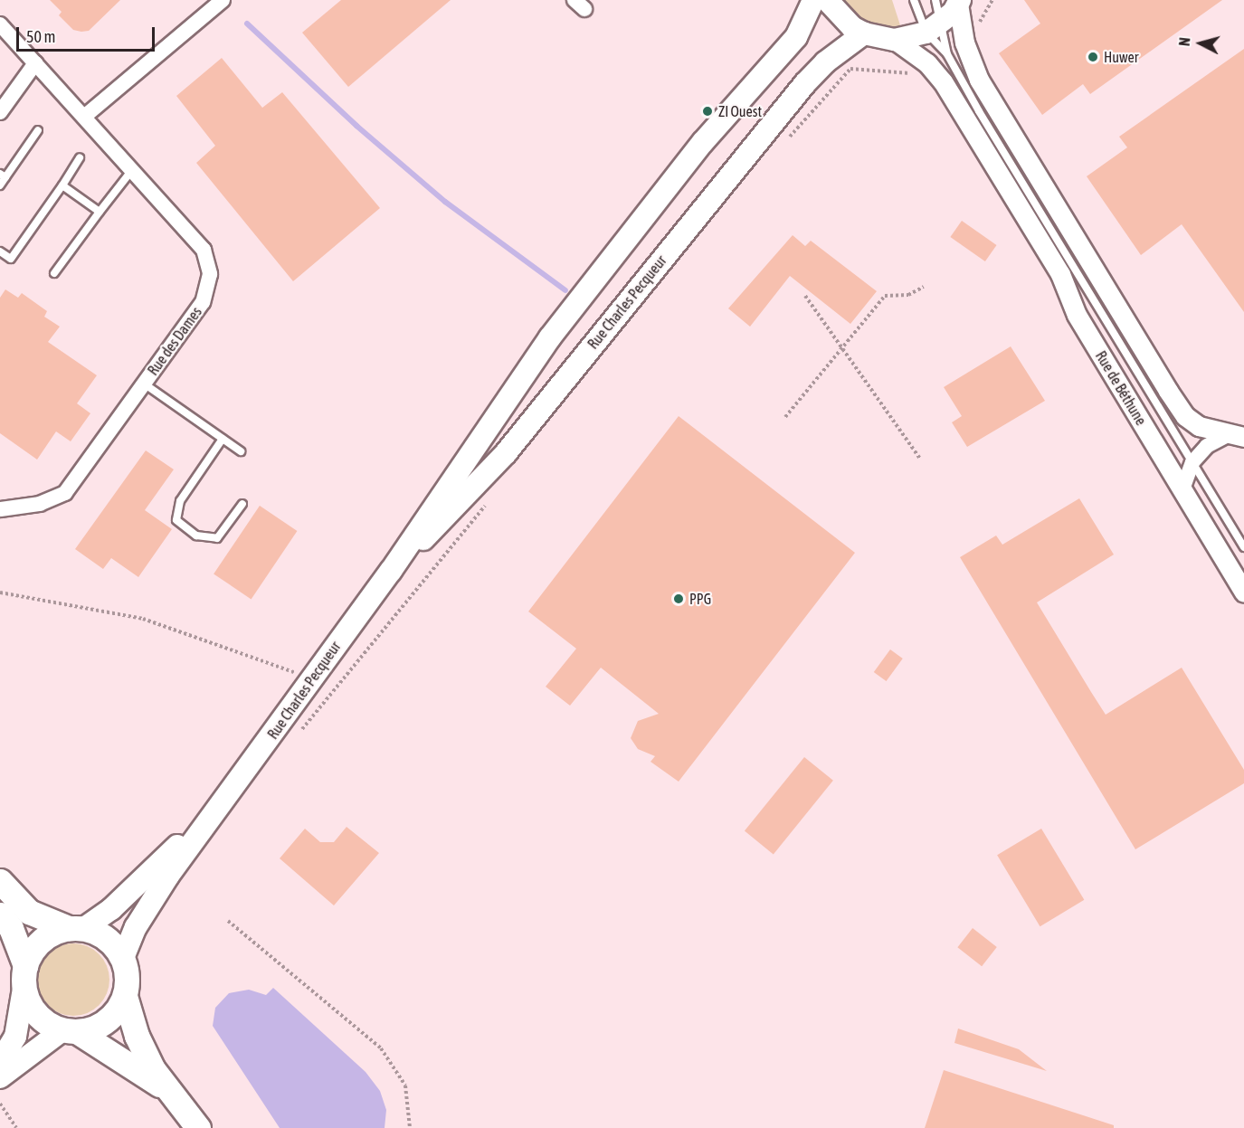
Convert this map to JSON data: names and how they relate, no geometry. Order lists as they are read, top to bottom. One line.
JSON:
{"streets":{"main road":["Rue Charles Pecqueur"],"street":["Rue des Dames","Rue de Béthune"]},"places":["Huwer","ZI Ouest","PPG"],"scale_bar":"50 m","north":"left"}
